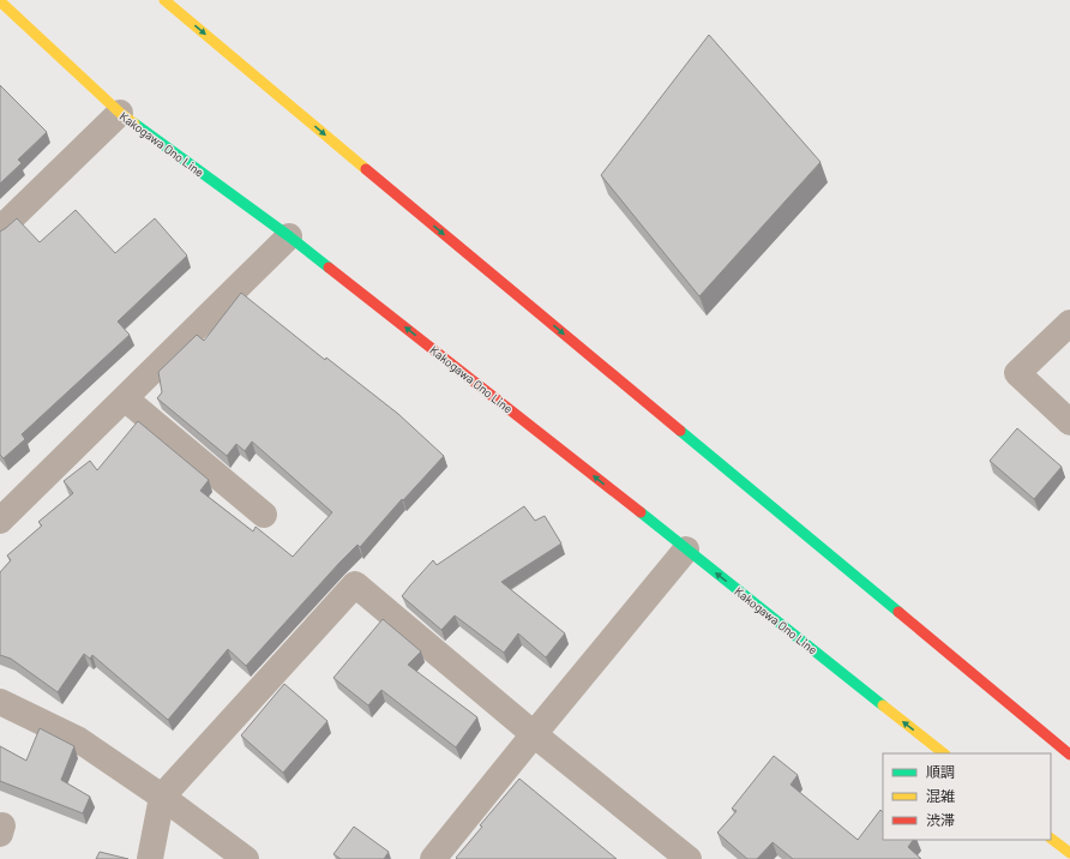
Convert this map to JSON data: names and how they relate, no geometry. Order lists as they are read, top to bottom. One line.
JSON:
{"streets":{"main road":["Kakogawa Ono Line"]},"legend":["順調","混雑","渋滞"]}
